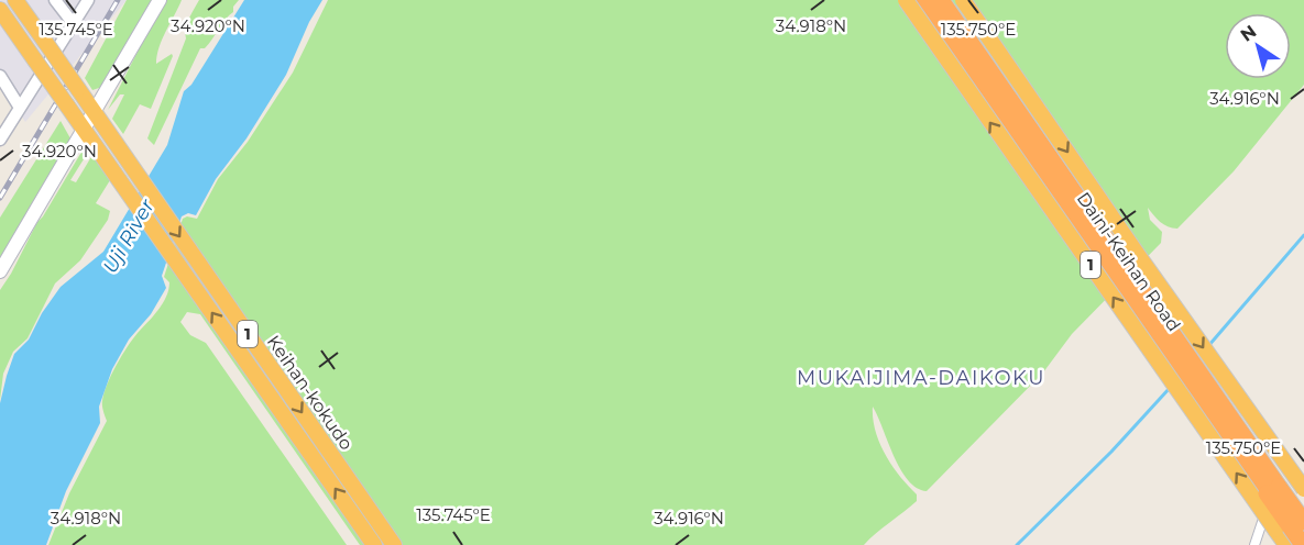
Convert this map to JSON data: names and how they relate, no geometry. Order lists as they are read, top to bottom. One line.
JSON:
{"streets":{"highway":["Daini-Keihan Road","1","Keihan-kokudo"]},"districts":["MUKAIJIMA-DAIKOKU"],"water":["Uji River"],"north":"top left","coordinates":["34.920°N","34.918°N","135.745°E","135.750°E","34.916°N"]}
